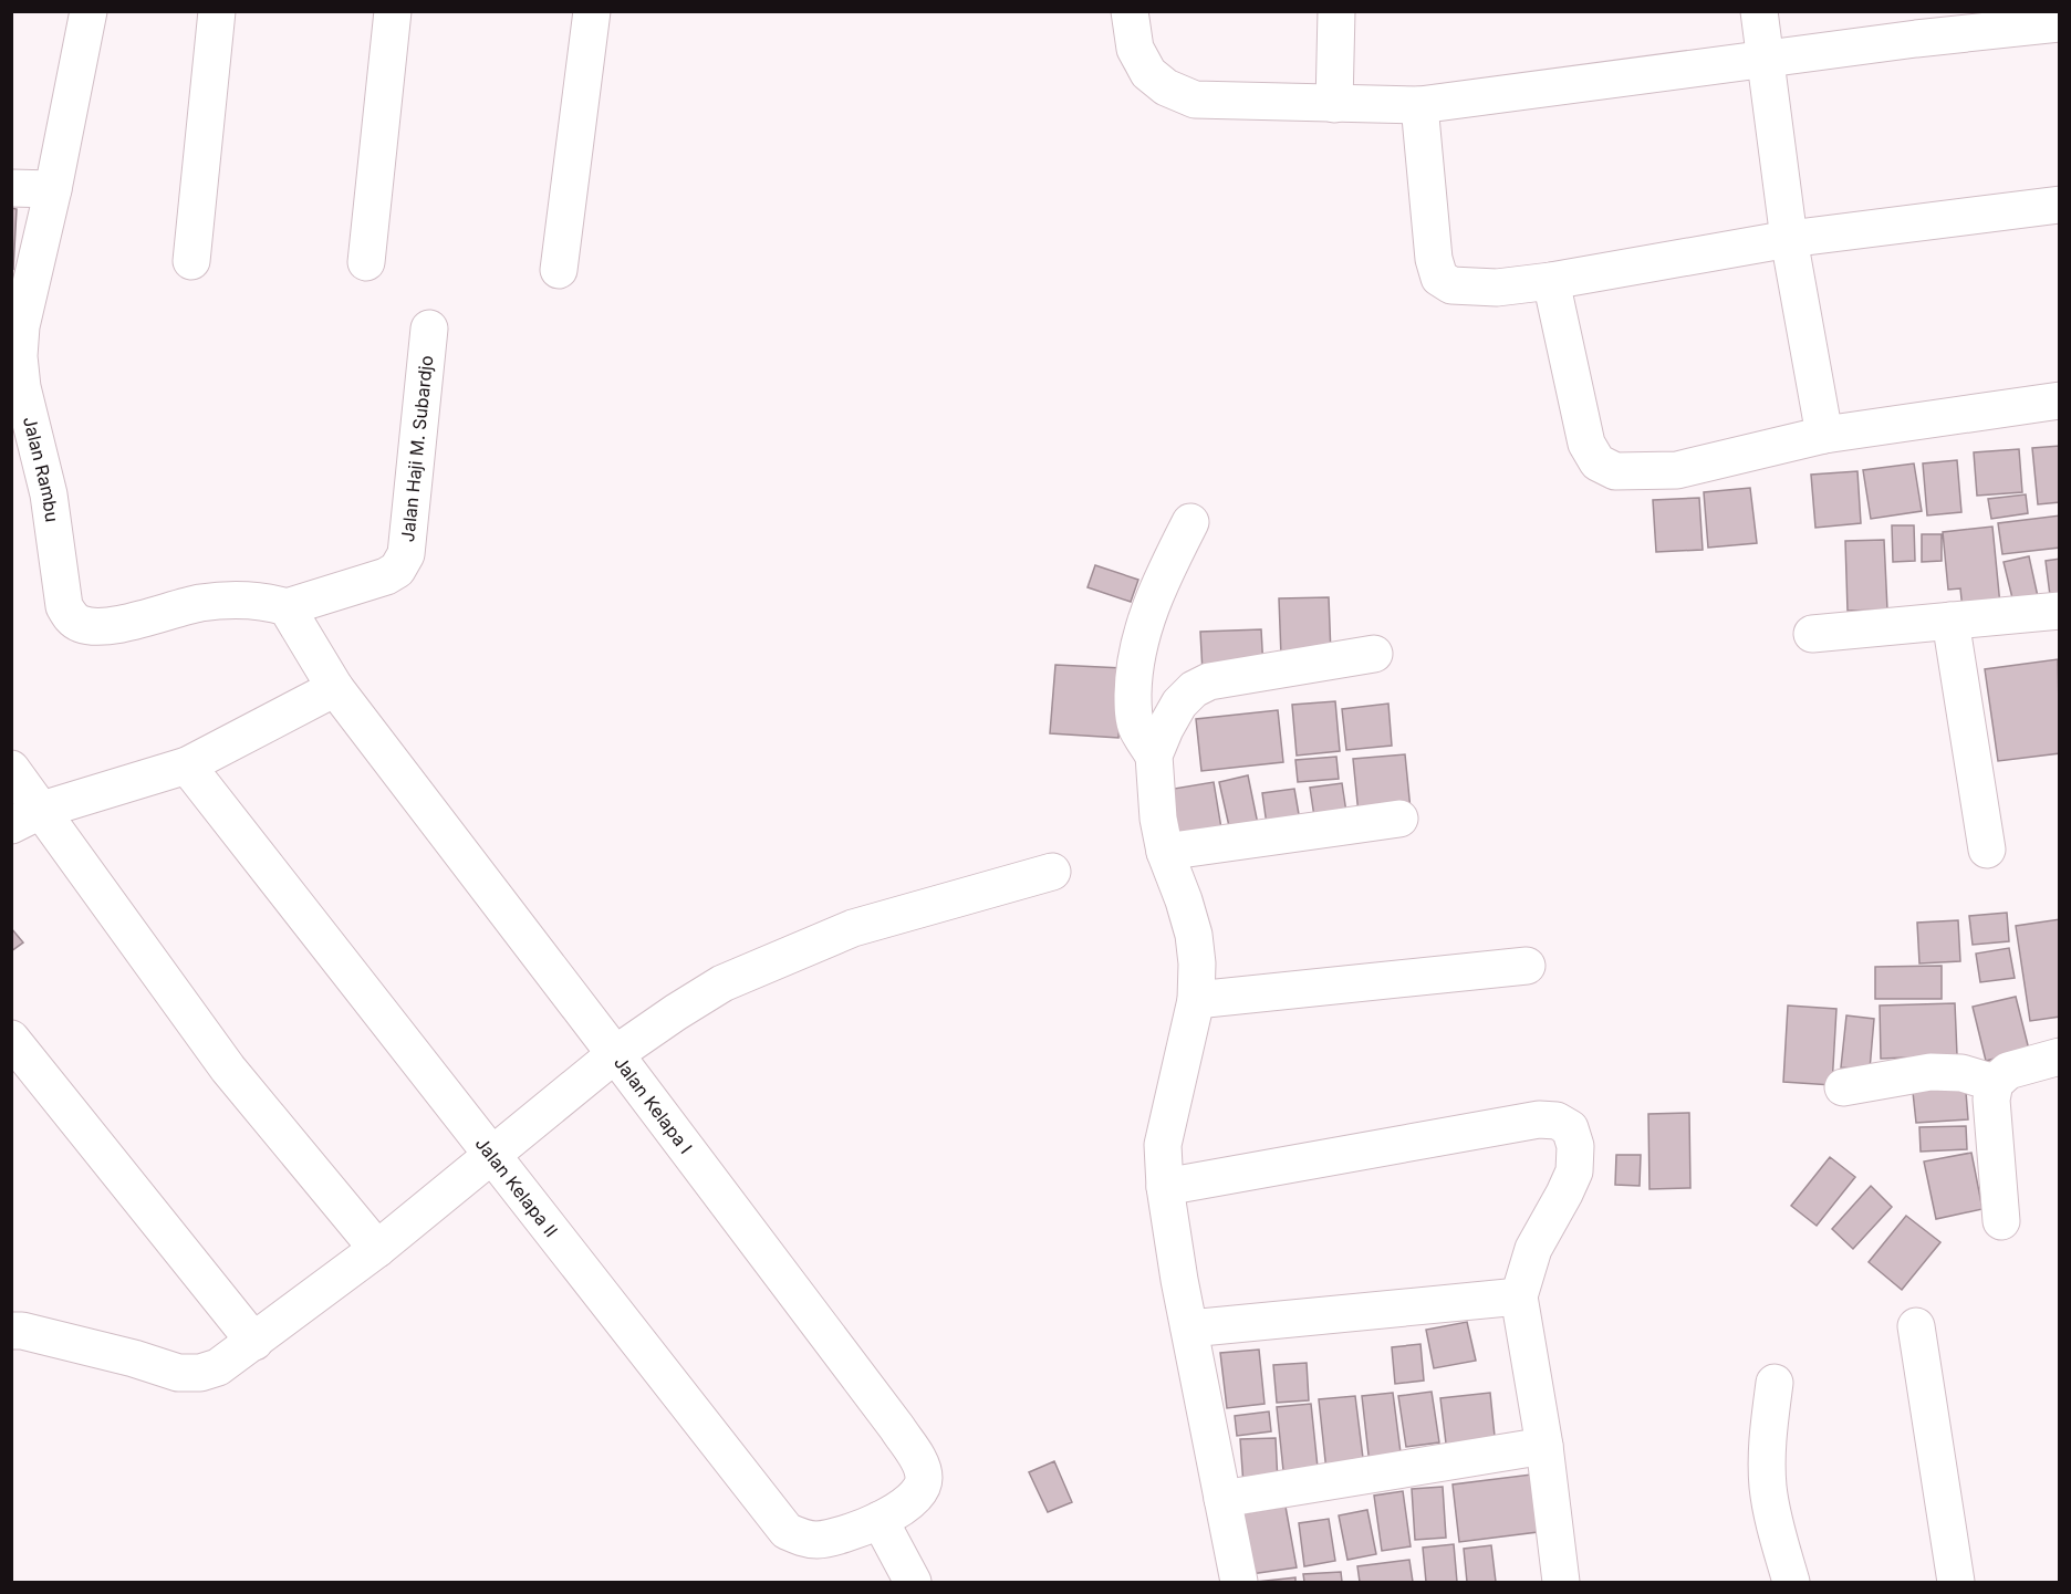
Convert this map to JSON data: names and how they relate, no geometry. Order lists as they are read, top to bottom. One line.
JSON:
{"streets":{"street":["Jalan Haji M. Subardjo","Jalan Rambu","Jalan Kelapa I","Jalan Kelapa II"]},"crossings":[["Jalan Haji M. Subardjo","Jalan Rambu"],["Jalan Kelapa I","Jalan Kelapa II"]]}
